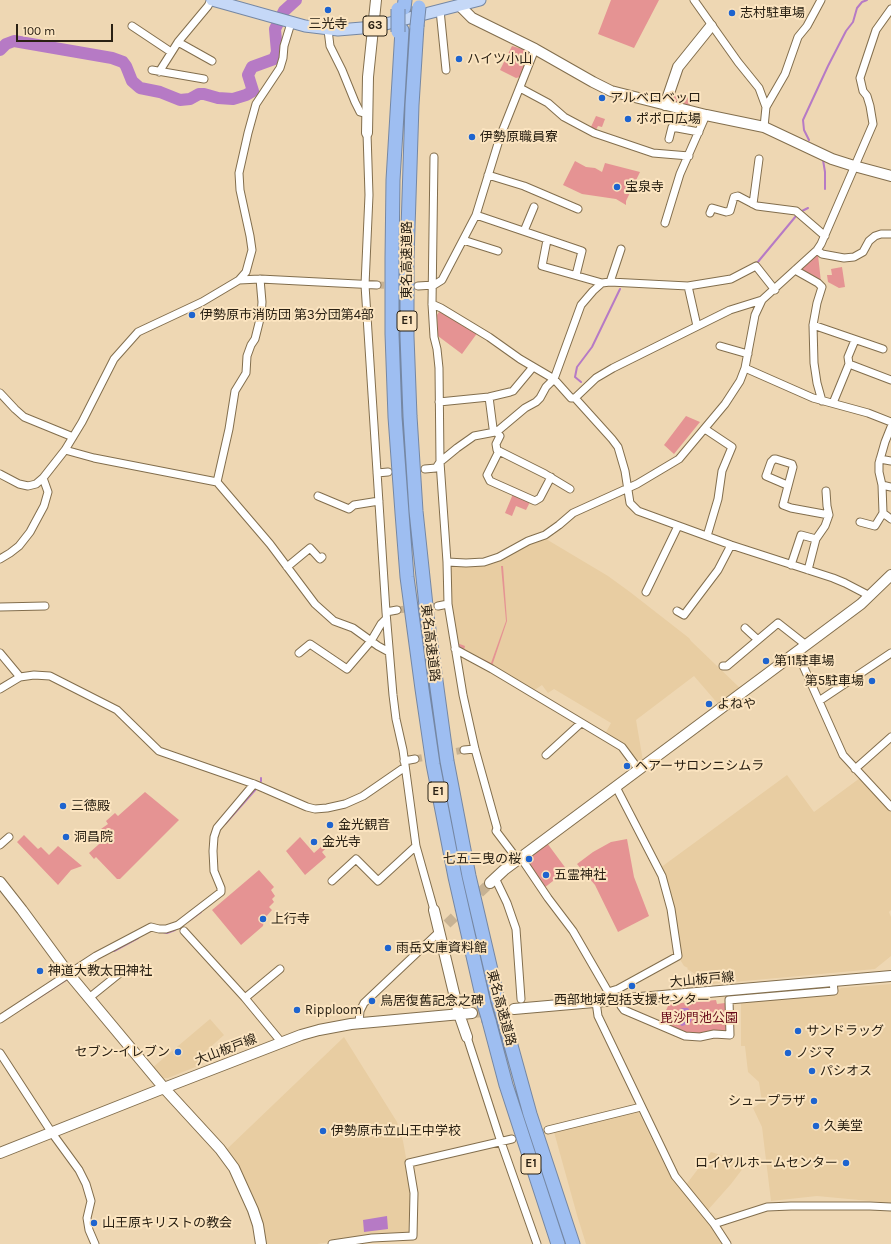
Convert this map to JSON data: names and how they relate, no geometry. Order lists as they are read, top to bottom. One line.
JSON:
{"streets":{"highway":["東名高速道路","E1"],"main road":["63"],"street":["大山板戸線"]},"parks":["毘沙門池公園"],"places":["三光寺","志村駐車場","ハイツ小山","アルベロベッロ","ポポロ広場","伊勢原職員寮","宝泉寺","伊勢原市消防団 第3分団第4部","第11駐車場","第5駐車場","よねや","ヘアーサロンニシムラ","三徳殿","金光観音","洞昌院","金光寺","七五三曳の桜","五霊神社","上行寺","雨岳文庫資料館","神道大教太田神社","西部地域包括支援センター","鳥居復舊記念之碑","Ripploom","サンドラッグ","セブン-イレブン","ノジマ","パシオス","シュープラザ","久美堂","伊勢原市立山王中学校","ロイヤルホームセンター","山王原キリストの教会"],"scale_bar":"100 m"}
